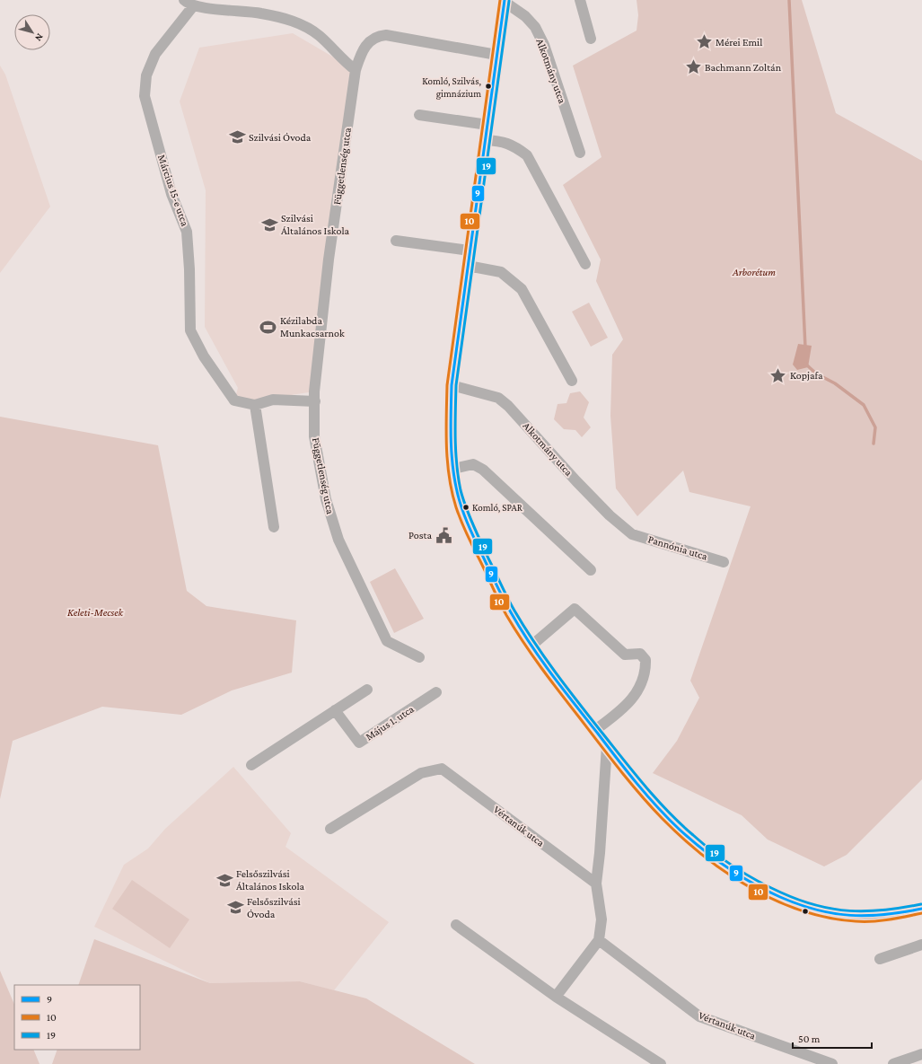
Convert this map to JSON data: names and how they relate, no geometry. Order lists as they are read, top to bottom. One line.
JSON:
{"streets":{"street":["Alkotmány utca","Függetlenség utca","Március 15-e utca","Pannónia utca","Május 1. utca","Vértanúk utca"]},"crossings":[["Alkotmány utca","Függetlenség utca"],["Alkotmány utca","Pannónia utca"]],"parks":["Arborétum","Keleti-Mecsek"],"places":{"place":["Mérei Emil","Bachmann Zoltán","Kopjafa"],"other":["Komló, Szilvás, gimnázium","Komló, SPAR"],"school or university":["Szilvási Óvoda","Szilvási Általános Iskola","Felsőszilvási Általános Iskola","Felsőszilvási Óvoda"],"sports":["Kézilabda Munkacsarnok"],"public building":["Posta"]},"lines":["transit line 9","transit line 10","transit line 19"],"legend":["9","10","19"],"scale_bar":"50 m","north":"bottom right"}
